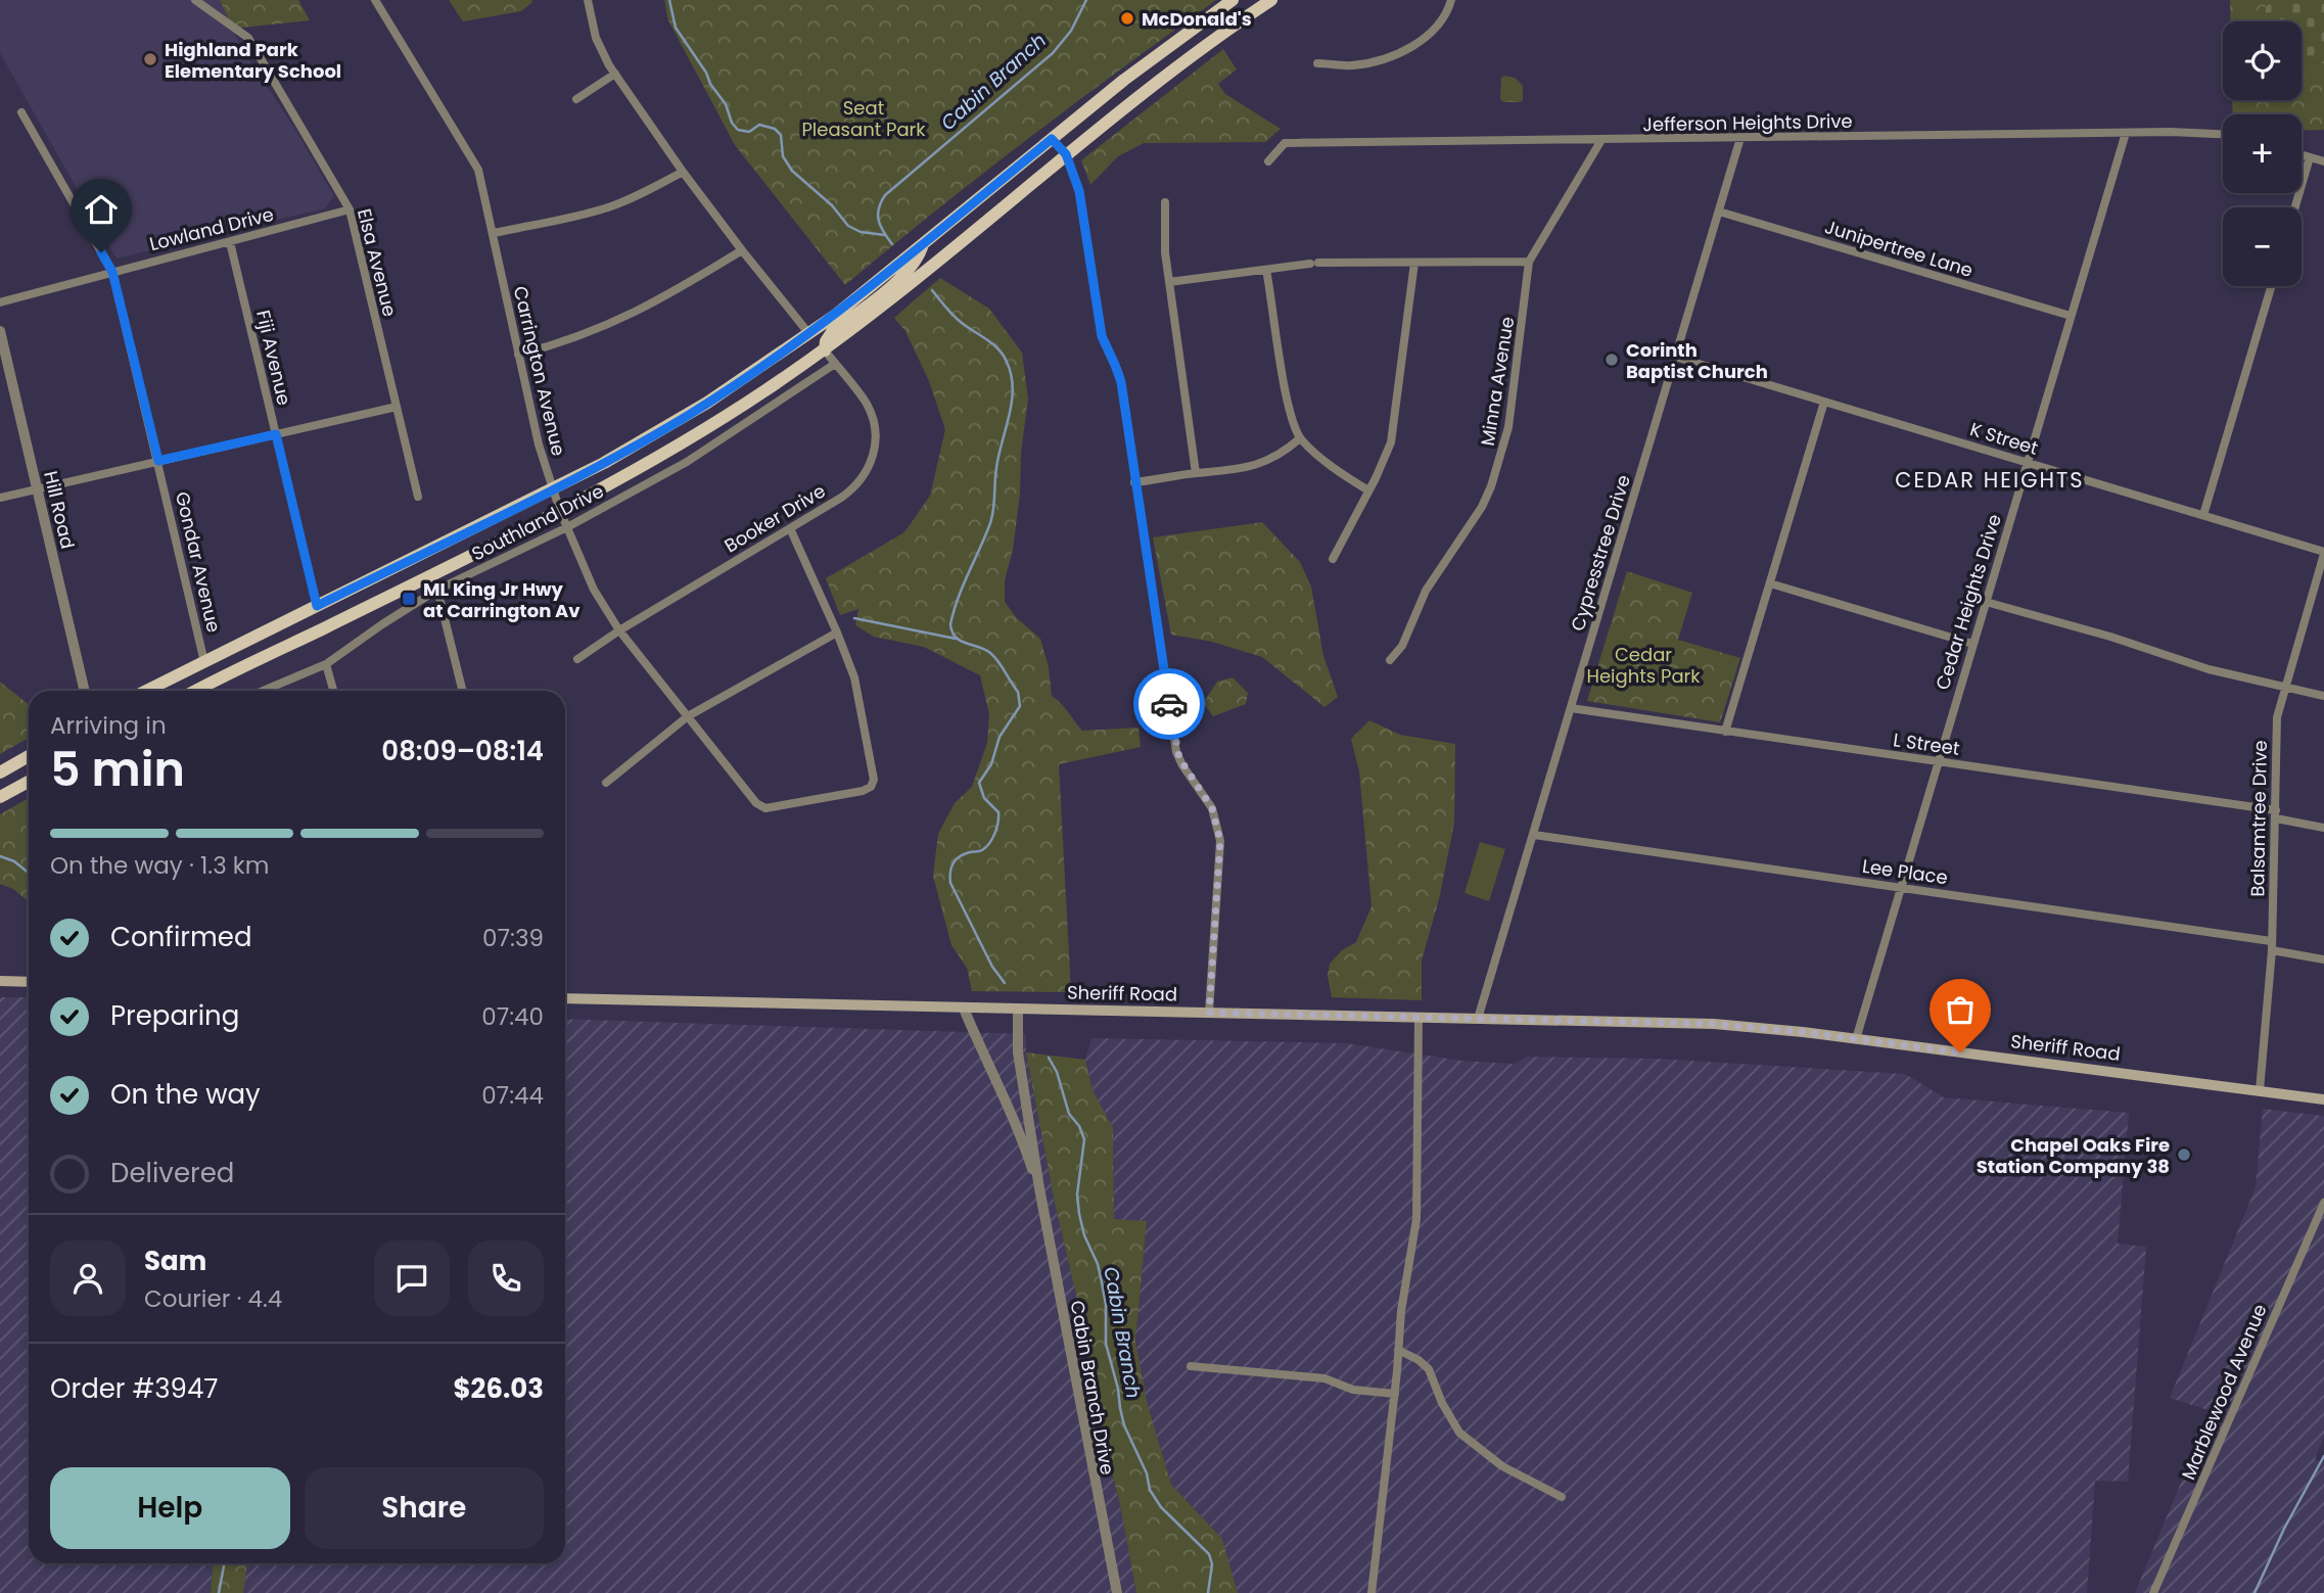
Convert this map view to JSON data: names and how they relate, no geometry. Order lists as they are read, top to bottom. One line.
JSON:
{"streets":{"main road":["Sheriff Road"],"street":["Jefferson Heights Drive","Lowland Drive","Junipertree Lane","Elsa Avenue","Fiji Avenue","Carrington Avenue","Minna Avenue","K Street","Hill Road","Booker Drive","Southland Drive","Cypresstree Drive","Gondar Avenue","Cedar Heights Drive","L Street","Balsamtree Drive","Lee Place","Cabin Branch Drive","Marblewood Avenue"]},"crossings":[["Jefferson Heights Drive","Minna Avenue"],["Jefferson Heights Drive","Cypresstree Drive"],["Jefferson Heights Drive","Cedar Heights Drive"],["Lowland Drive","Elsa Avenue"],["Lowland Drive","Fiji Avenue"],["Lowland Drive","Gondar Avenue"],["Junipertree Lane","Cypresstree Drive"],["Junipertree Lane","Cedar Heights Drive"],["Carrington Avenue","Booker Drive"],["Carrington Avenue","Southland Drive"],["K Street","Cypresstree Drive"],["K Street","Cedar Heights Drive"],["K Street","Balsamtree Drive"],["Booker Drive","Southland Drive"],["Cypresstree Drive","L Street"],["Cypresstree Drive","Lee Place"],["Cypresstree Drive","Sheriff Road"],["Cedar Heights Drive","L Street"],["Cedar Heights Drive","Lee Place"],["Cedar Heights Drive","Sheriff Road"],["L Street","Balsamtree Drive"],["Balsamtree Drive","Lee Place"],["Balsamtree Drive","Sheriff Road"],["Sheriff Road","Cabin Branch Drive"]],"districts":["CEDAR HEIGHTS"],"water":["Cabin Branch"],"parks":["Seat Pleasant Park","Cedar Heights Park"],"places":{"other":["McDonald's","Highland Park Elementary School","Corinth Baptist Church","Chapel Oaks Fire Station Company 38"],"transit":["ML King Jr Hwy at Carrington Av"]},"page":{"map_buttons":["+","−"],"heading":["5 min","Arriving in","08:09–08:14"],"panel":["Sam","Courier · 4.4","Order #3947","$26.03"],"bar":"On the way · 1.3 km","list":[["Confirmed","07:39"],["Preparing","07:40"],["On the way","07:44"],"Delivered"],"buttons":["Help","Share"]}}
